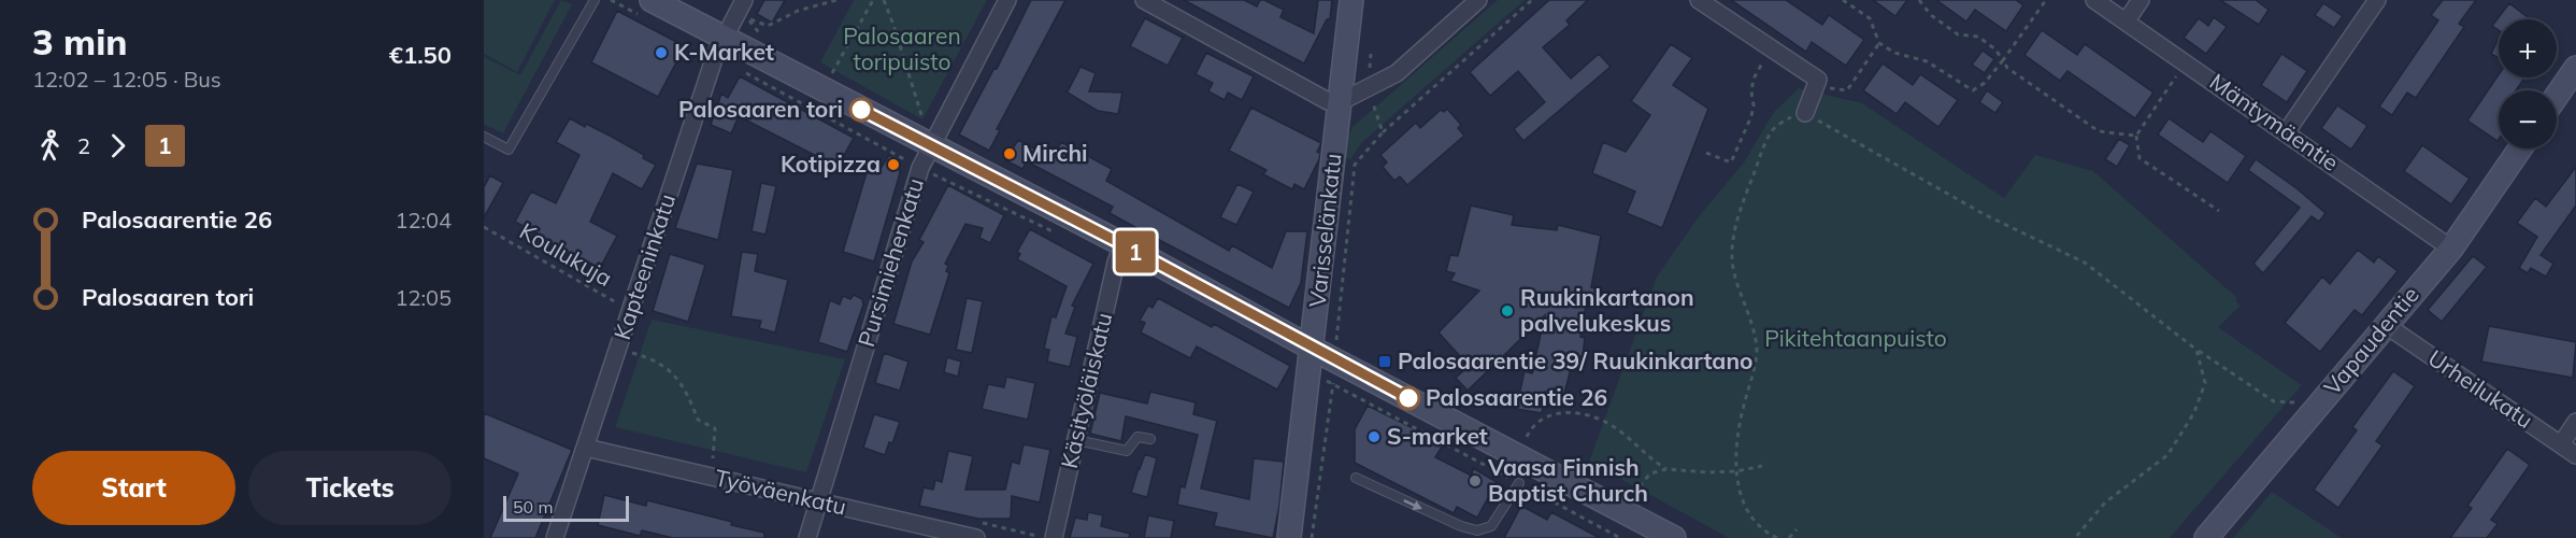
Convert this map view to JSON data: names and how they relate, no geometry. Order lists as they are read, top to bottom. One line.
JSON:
{"streets":{"main road":["Varisselänkatu","Vapaudentie"],"street":["Mäntymäentie","Pursimiehenkatu","Kapteeninkatu","Urheilukatu","Käsityöläiskatu","Työväenkatu"],"path":["Koulukuja"]},"crossings":[["Mäntymäentie","Vapaudentie"],["Koulukuja","Kapteeninkatu"],["Pursimiehenkatu","Työväenkatu"],["Kapteeninkatu","Työväenkatu"],["Vapaudentie","Urheilukatu"]],"parks":["Palosaaren toripuisto","Pikitehtaanpuisto"],"places":{"other":["K-Market","Palosaaren tori","Mirchi","Kotipizza","Ruukinkartanon palvelukeskus","Palosaarentie 26","S-market","Vaasa Finnish Baptist Church"],"transit":["Palosaarentie 39/ Ruukinkartano"]},"lines":["bus line 1"],"scale_bar":"50 m","page":{"heading":["3 min","12:02 – 12:05 · Bus","€1.50"],"on_map":"1","map_buttons":["+","−"],"legs":["2","1"],"list":[{"name":"Palosaarentie 26","value":"12:04"},{"name":"Palosaaren tori","value":"12:05"}],"buttons":["Start","Tickets"],"scale":"50 m"}}
